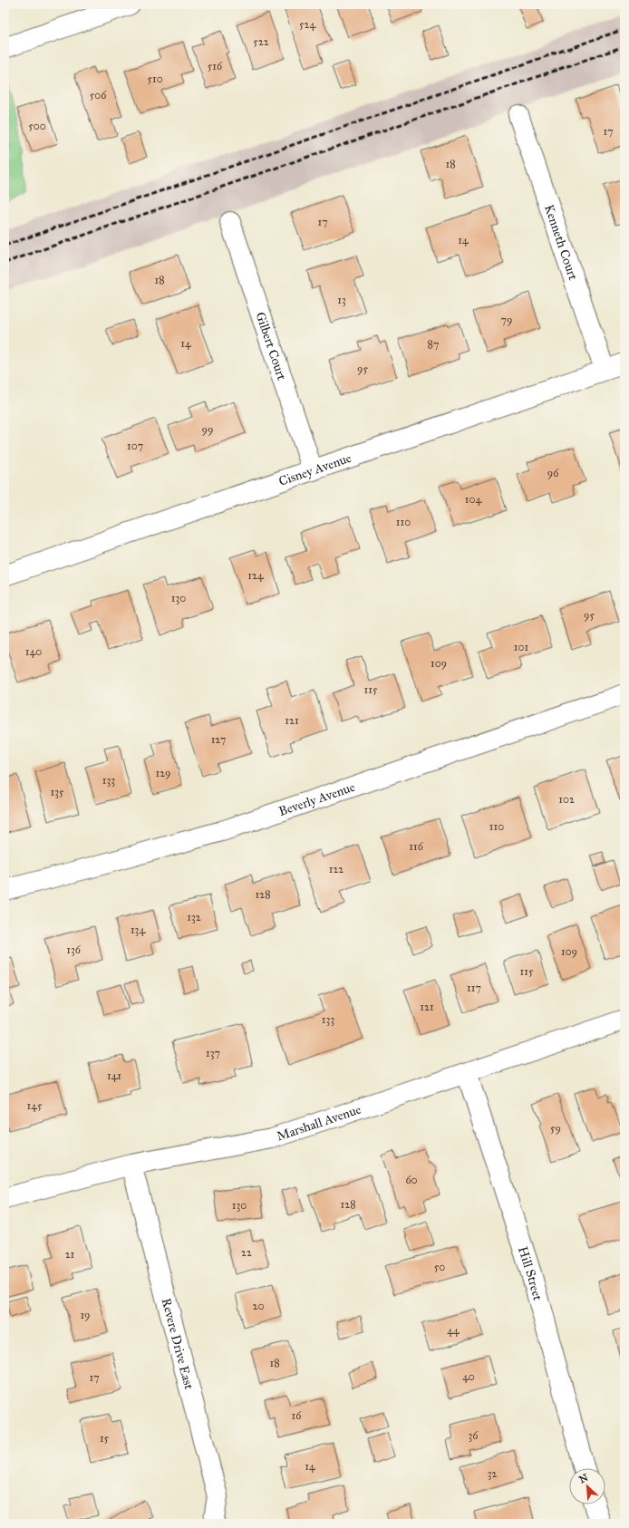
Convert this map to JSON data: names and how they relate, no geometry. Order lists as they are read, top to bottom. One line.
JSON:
{"streets":{"street":["Kenneth Court","Gilbert Court","Cisney Avenue","Beverly Avenue","Marshall Avenue","Hill Street","Revere Drive East"]},"crossings":[["Kenneth Court","Cisney Avenue"],["Gilbert Court","Cisney Avenue"],["Marshall Avenue","Hill Street"],["Marshall Avenue","Revere Drive East"]],"house_numbers":["524","522","516","510","506","500","17","18","17","14","18","13","79","14","87","95","99","107","96","104","110","124","130","95","101","140","109","115","121","127","129","133","135","102","110","116","122","128","132","134","136","109","115","117","121","133","137","141","145","59","60","128","130","22","21","50","20","19","44","18","40","17","16","36","15","14","32"],"north":"top left"}
